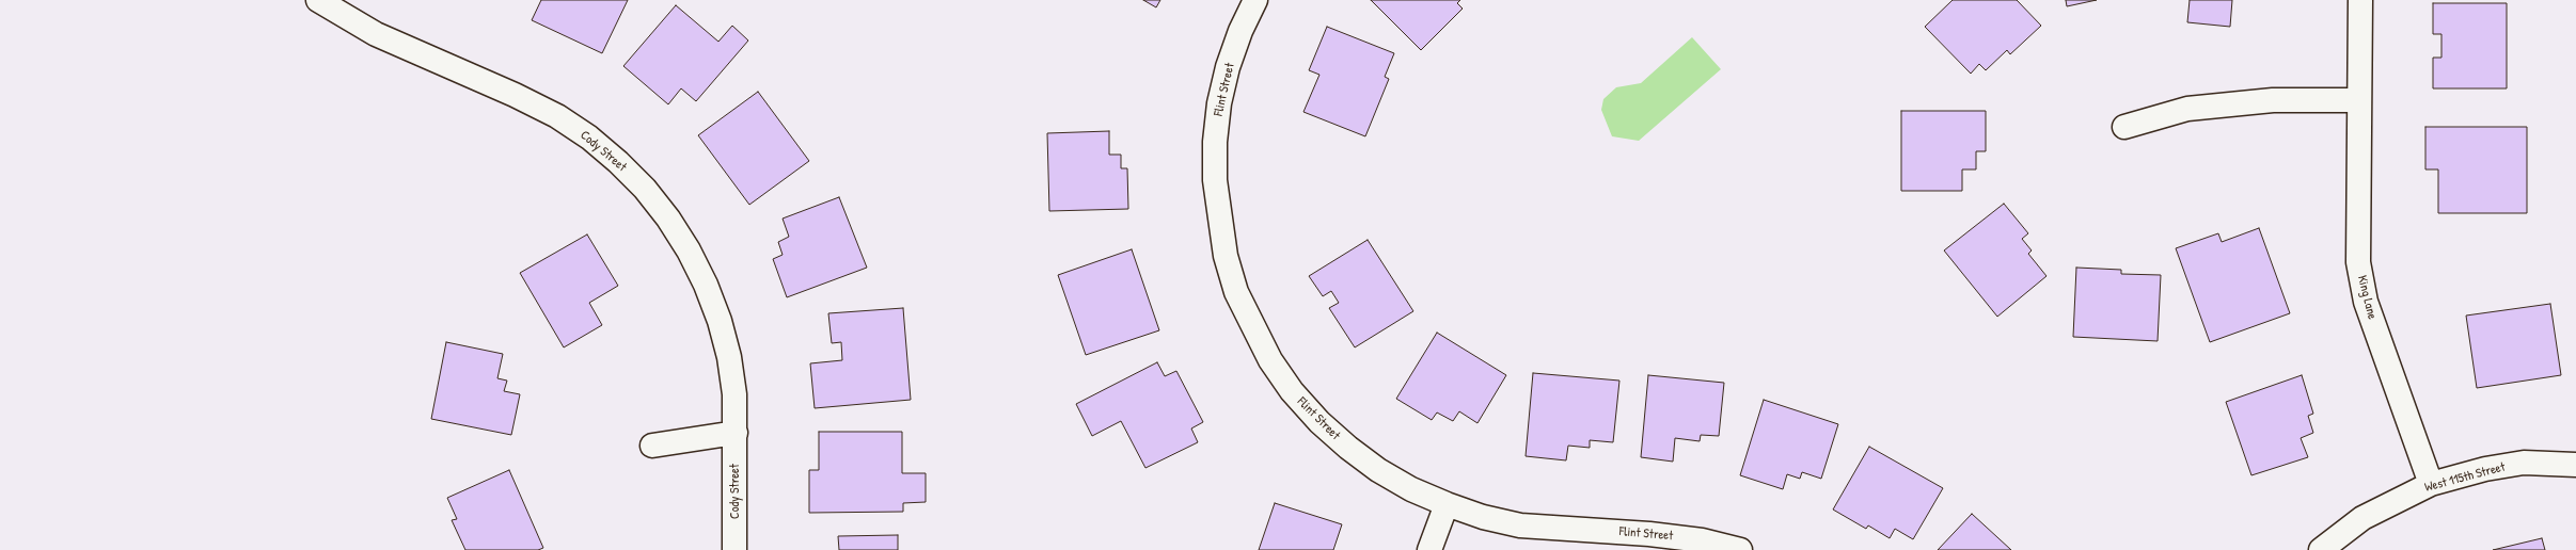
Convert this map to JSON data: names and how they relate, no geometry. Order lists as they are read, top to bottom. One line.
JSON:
{"streets":{"street":["Flint Street","Cody Street","King Lane","West 115th Street"]},"crossings":[["King Lane","West 115th Street"]]}
